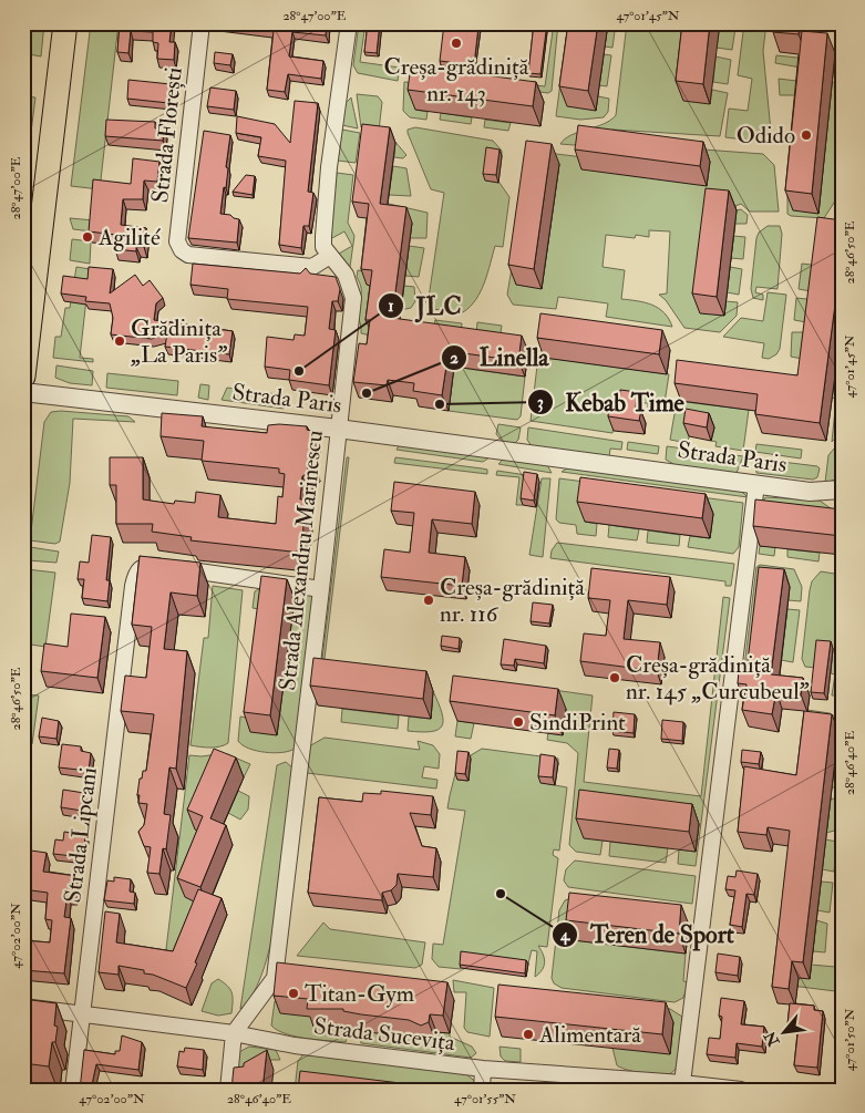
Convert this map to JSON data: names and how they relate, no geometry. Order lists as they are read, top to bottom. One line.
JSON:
{"streets":{"street":["Strada Florești","Strada Paris","Strada Alexandru Marinescu","Strada Lipcani","Strada Sucevița"]},"crossings":[["Strada Florești","Strada Alexandru Marinescu"],["Strada Paris","Strada Alexandru Marinescu"],["Strada Alexandru Marinescu","Strada Lipcani"],["Strada Alexandru Marinescu","Strada Sucevița"],["Strada Lipcani","Strada Sucevița"]],"places":["Creșa-grădiniță nr. 143","Odido","Agilité","Grădinița „La Paris”","JLC","Linella","Kebab Time","Creșa-grădiniță nr. 116","Creșa-grădiniță nr. 145 „Curcubeul”","SindiPrint","Teren de Sport","Titan-Gym","Alimentară"],"north":"bottom left","coordinates":["28°47'00\"E","47°01'45\"N","28°46'50\"E","28°46'40\"E","47°02'00\"N","47°01'50\"N","47°01'55\"N"]}
